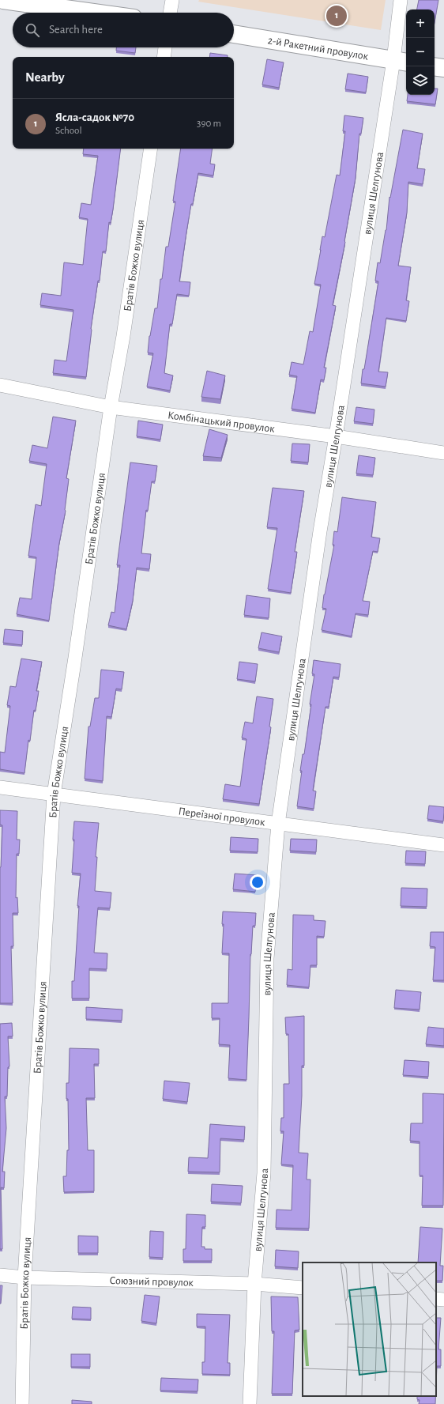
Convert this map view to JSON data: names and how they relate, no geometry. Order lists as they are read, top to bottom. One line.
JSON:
{"streets":{"street":["2-й Ракетний провулок","вулиця Шелгунова","Братів Божко вулиця","Комбінацький провулок","Переїзної провулок","Союзний провулок"]},"crossings":[["2-й Ракетний провулок","вулиця Шелгунова"],["вулиця Шелгунова","Комбінацький провулок"],["вулиця Шелгунова","Переїзної провулок"],["вулиця Шелгунова","Союзний провулок"],["Братів Божко вулиця","Комбінацький провулок"],["Братів Божко вулиця","Переїзної провулок"],["Братів Божко вулиця","Союзний провулок"]],"page":{"pins":"1","map_buttons":["+","−"],"search":"Search here","heading":"Nearby","list":[{"mark":"1","name":"Ясла-садок №70","note":"School","value":"390 m"}]}}
